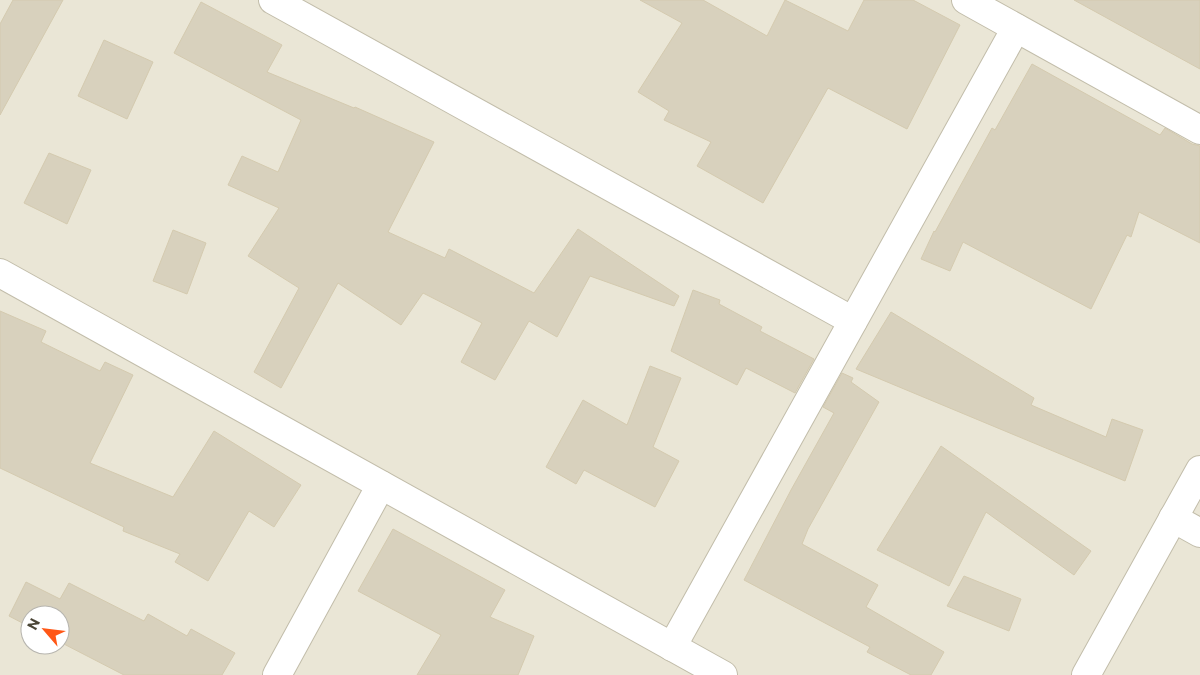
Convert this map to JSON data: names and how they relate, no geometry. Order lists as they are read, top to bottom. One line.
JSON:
{"north":"top left"}
